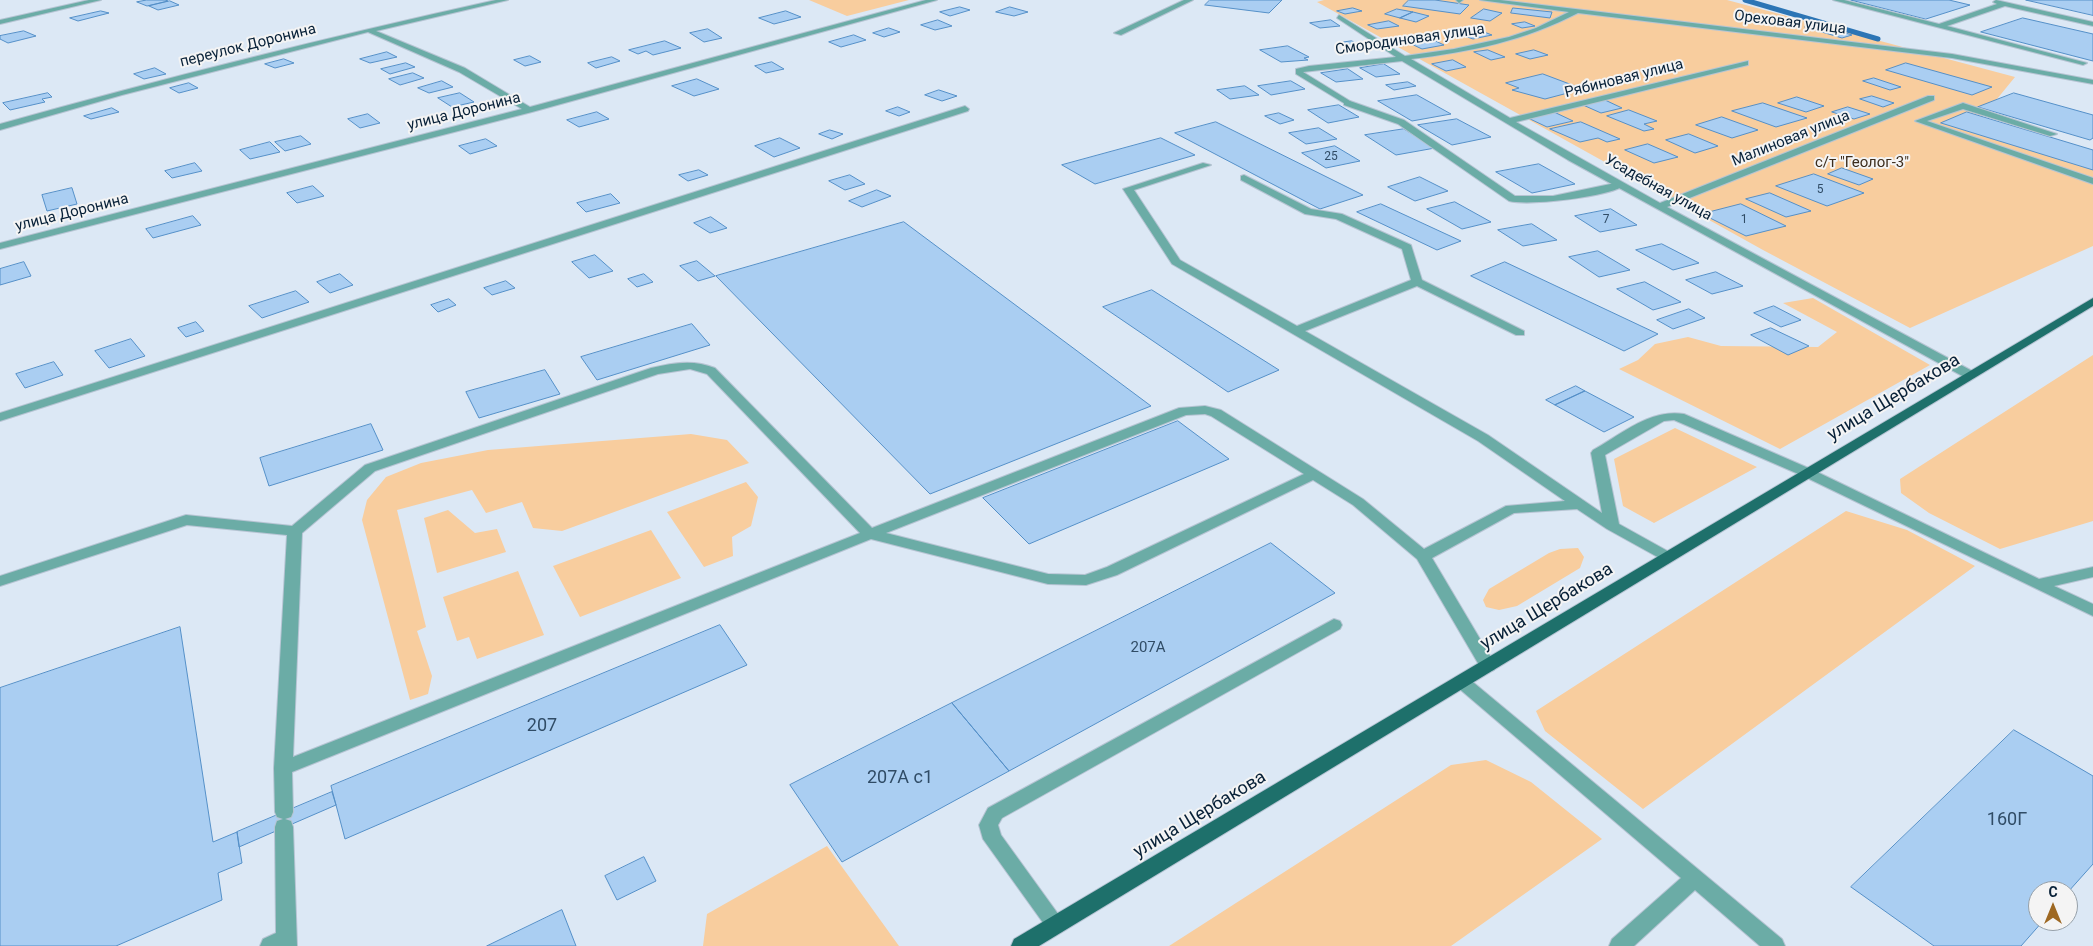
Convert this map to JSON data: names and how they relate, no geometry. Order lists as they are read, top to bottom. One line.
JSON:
{"streets":{"main road":["улица Щербакова"],"street":["Ореховая улица","Смородиновая улица","переулок Доронина","Рябиновая улица","улица Доронина","Малиновая улица","Усадебная улица"]},"crossings":[["Ореховая улица","Смородиновая улица"],["Смородиновая улица","Усадебная улица"],["Рябиновая улица","Усадебная улица"],["Малиновая улица","Усадебная улица"],["Усадебная улица","улица Щербакова"]],"parks":["с/т \"Геолог-3\""],"house_numbers":["25","5","7","1","207А","207","207А с1","160Г"],"north":"top"}
